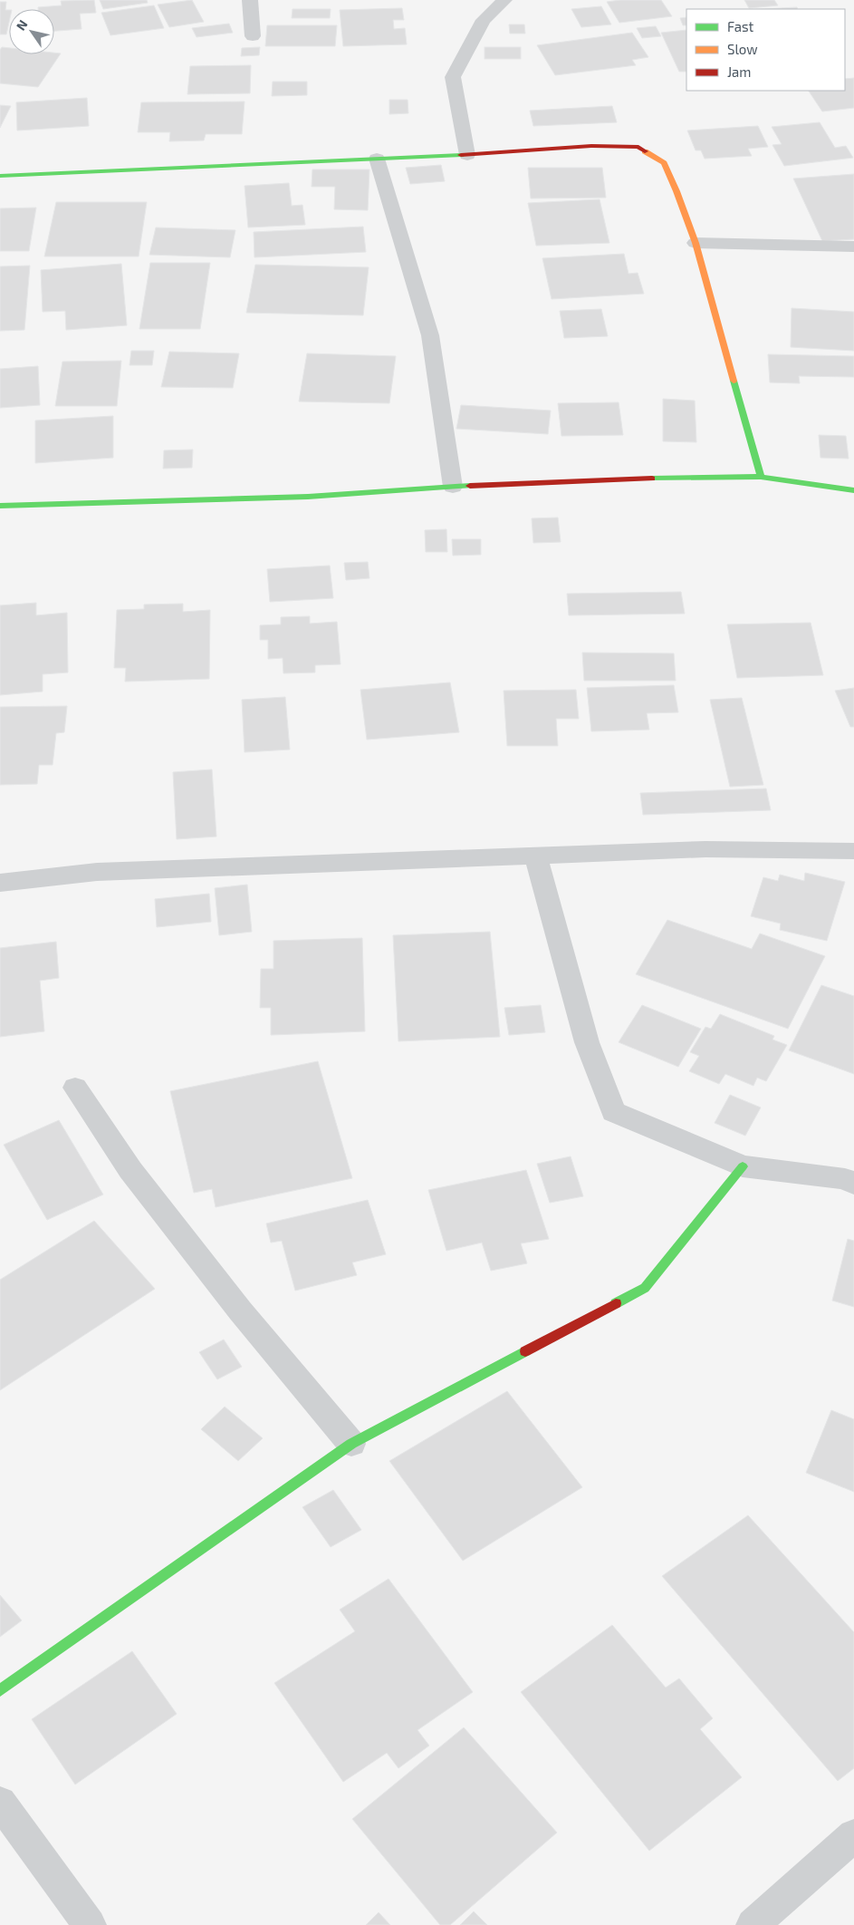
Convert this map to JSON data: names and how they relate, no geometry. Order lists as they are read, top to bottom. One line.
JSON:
{"legend":["Fast","Slow","Jam"],"north":"top left"}
